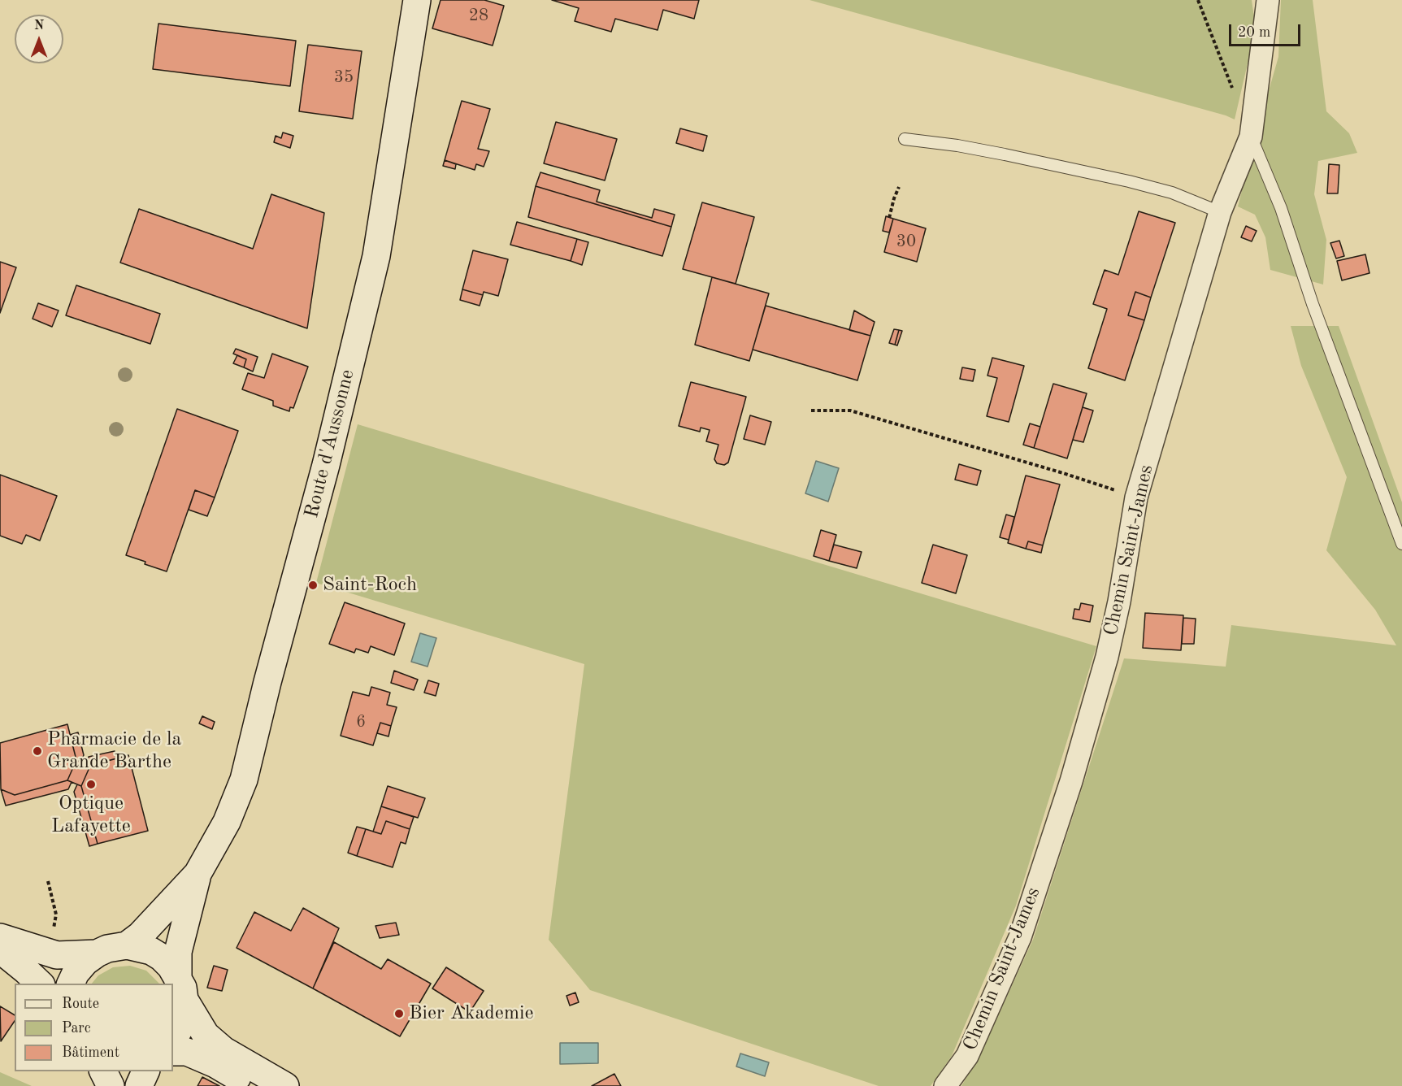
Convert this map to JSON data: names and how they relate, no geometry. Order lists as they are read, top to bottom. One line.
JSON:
{"streets":{"main road":["Route d'Aussonne"],"street":["Chemin Saint-James"]},"places":["Saint-Roch","Pharmacie de la Grande Barthe","Optique Lafayette","Bier Akademie"],"house_numbers":["28","35","30","6"],"legend":["Route","Parc","Bâtiment"],"scale_bar":"20 m","north":"top"}
